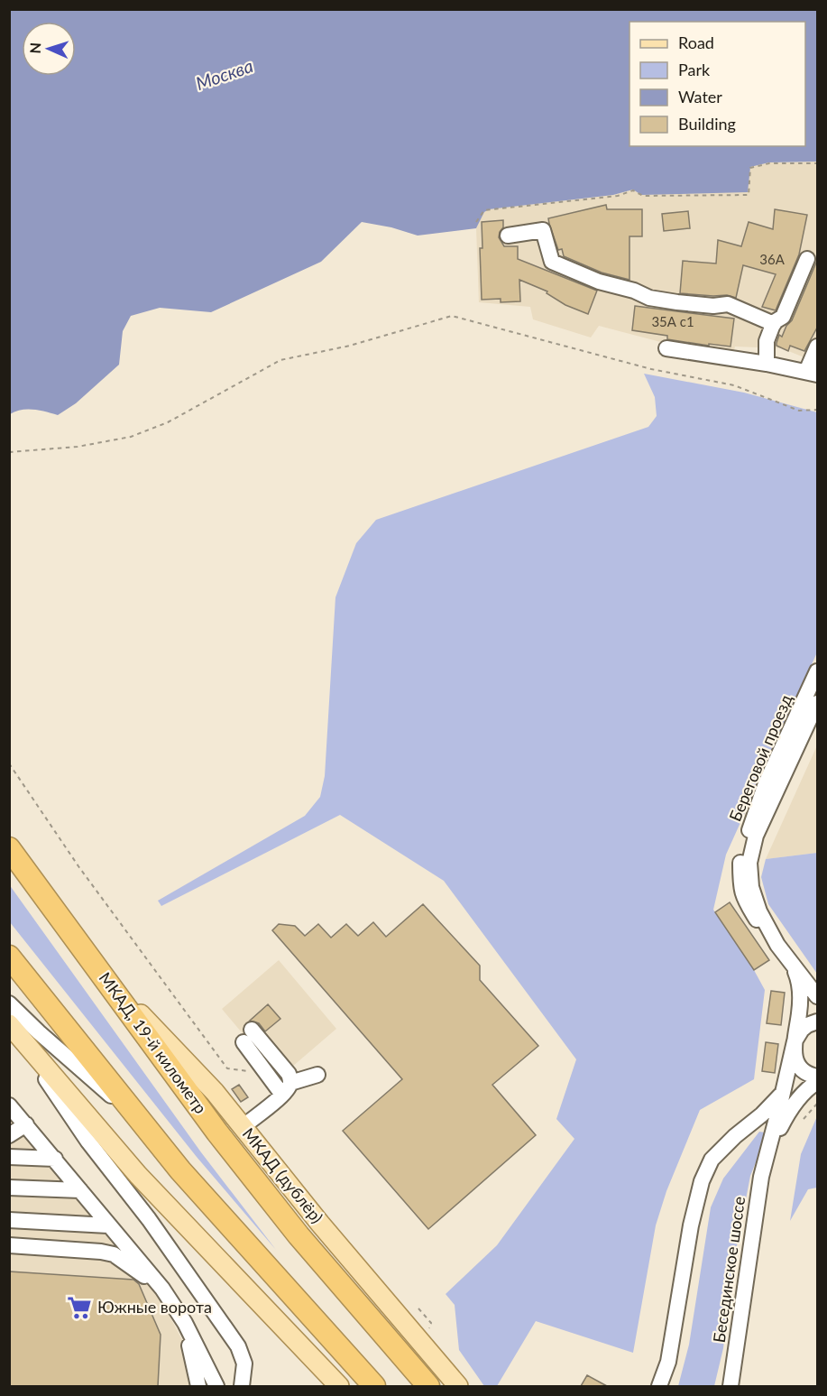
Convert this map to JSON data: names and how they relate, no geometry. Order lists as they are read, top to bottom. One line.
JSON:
{"streets":{"highway":["МКАД, 19-й километр"],"main road":["МКАД (дублёр)"],"street":["Береговой проезд","Бесединское шоссе"]},"crossings":[["МКАД, 19-й километр","МКАД (дублёр)"]],"water":["Москва"],"places":{"supermarket":["Южные ворота"]},"house_numbers":["36А","35А с1"],"legend":["Road","Park","Water","Building"],"north":"left"}
